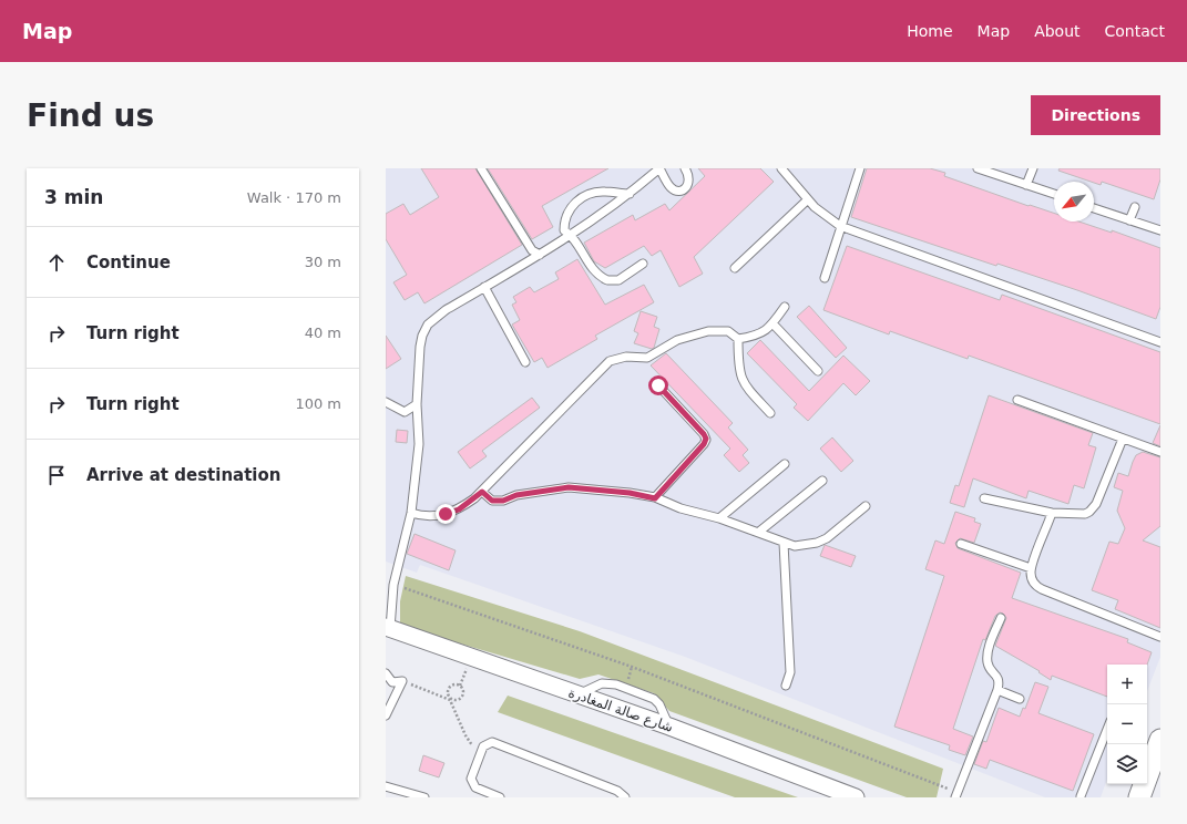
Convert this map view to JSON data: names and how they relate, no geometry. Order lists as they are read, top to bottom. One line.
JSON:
{"streets":{"street":["شارع صالة المغادرة"]},"north":"bottom left","page":{"header":"Map","nav":["Home","Map","About","Contact"],"buttons":"Directions","title":"Find us","heading":["3 min","Walk · 170 m"],"list":[["Continue","30 m"],["Turn right","40 m"],["Turn right","100 m"],"Arrive at destination"],"map_buttons":["+","−"]}}
